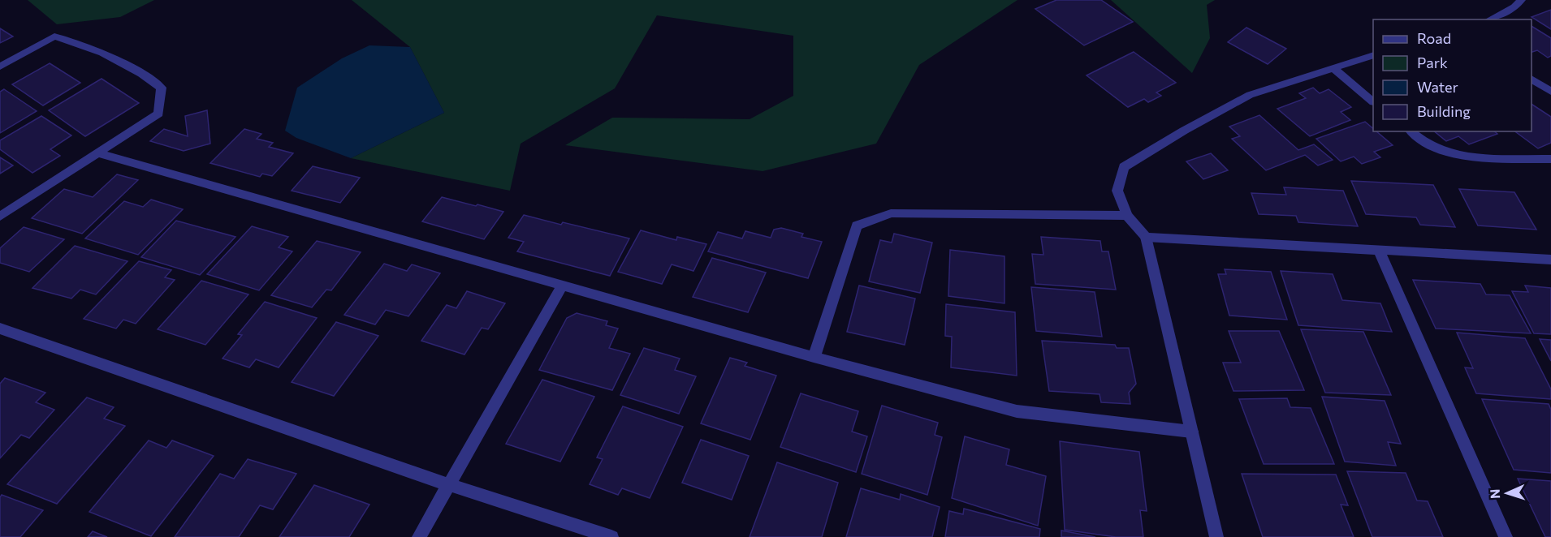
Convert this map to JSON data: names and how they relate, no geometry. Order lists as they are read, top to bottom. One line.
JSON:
{"legend":["Road","Park","Water","Building"],"north":"left"}
